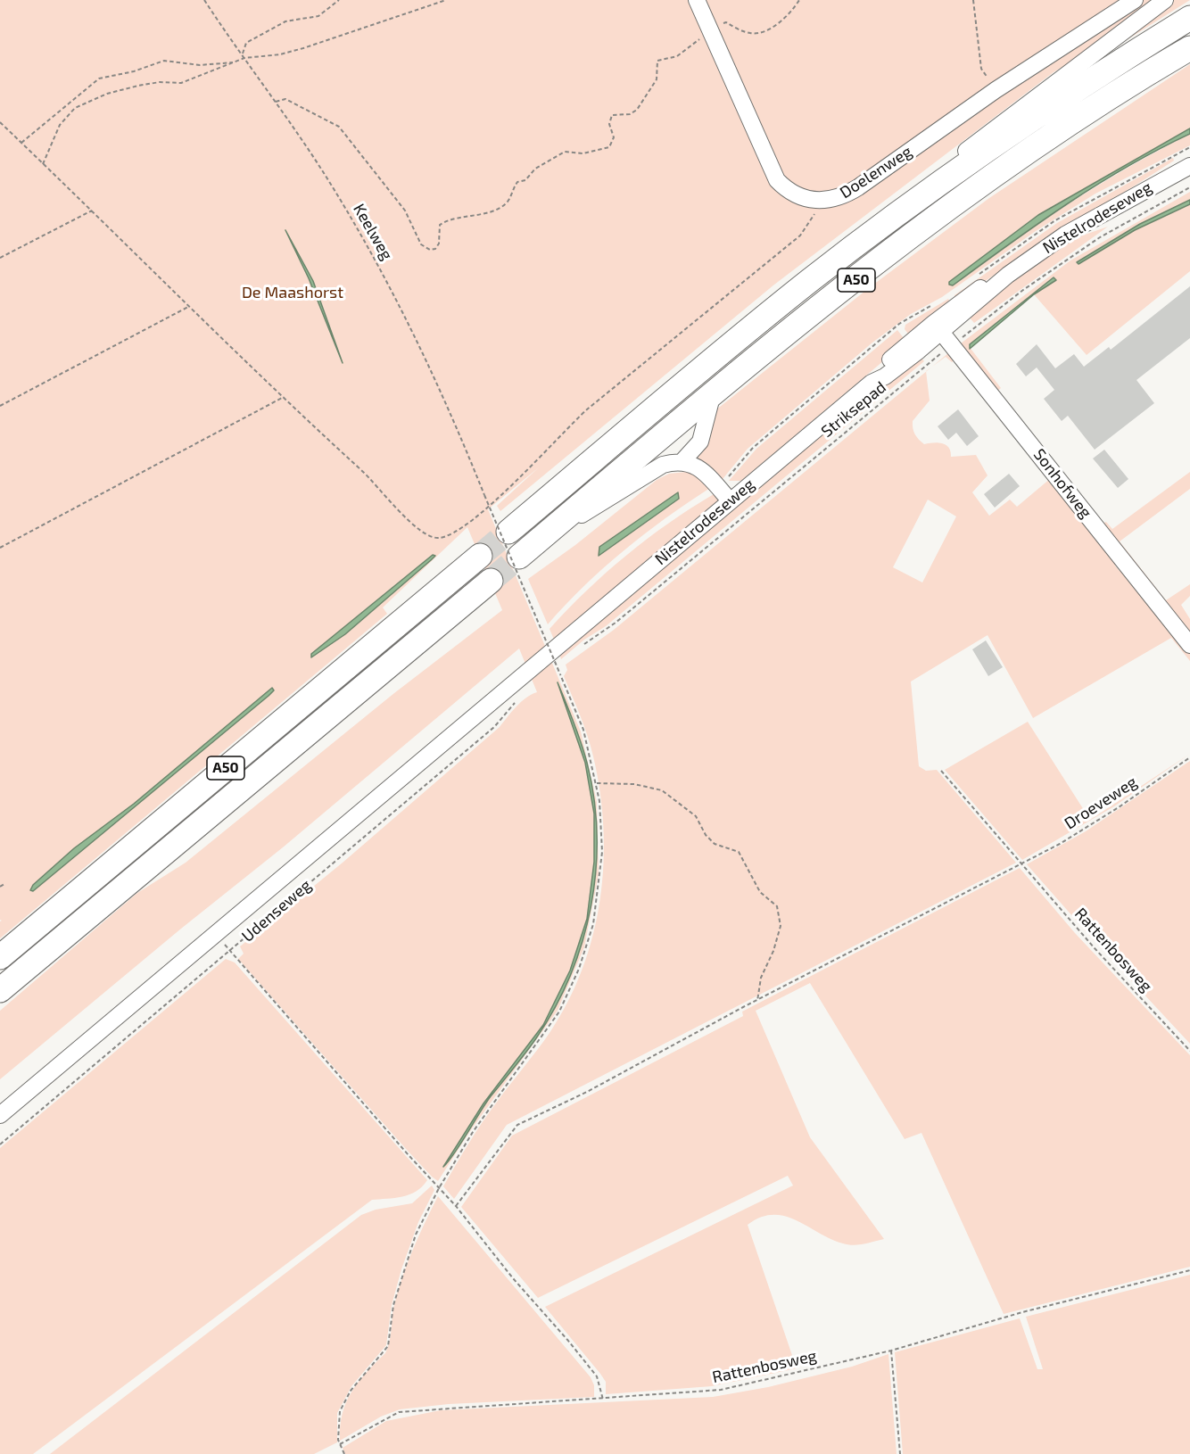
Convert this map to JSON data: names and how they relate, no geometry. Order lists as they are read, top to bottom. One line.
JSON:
{"streets":{"highway":["A50"],"street":["Doelenweg","Nistelrodeseweg","Sonhofweg","Udenseweg"],"path":["Keelweg","Striksepad","Droeveweg","Rattenbosweg"]},"crossings":[["Nistelrodeseweg","Sonhofweg"],["Nistelrodeseweg","Udenseweg"],["Keelweg","Rattenbosweg"],["Striksepad","Sonhofweg"],["Droeveweg","Rattenbosweg"]],"parks":["De Maashorst"]}
